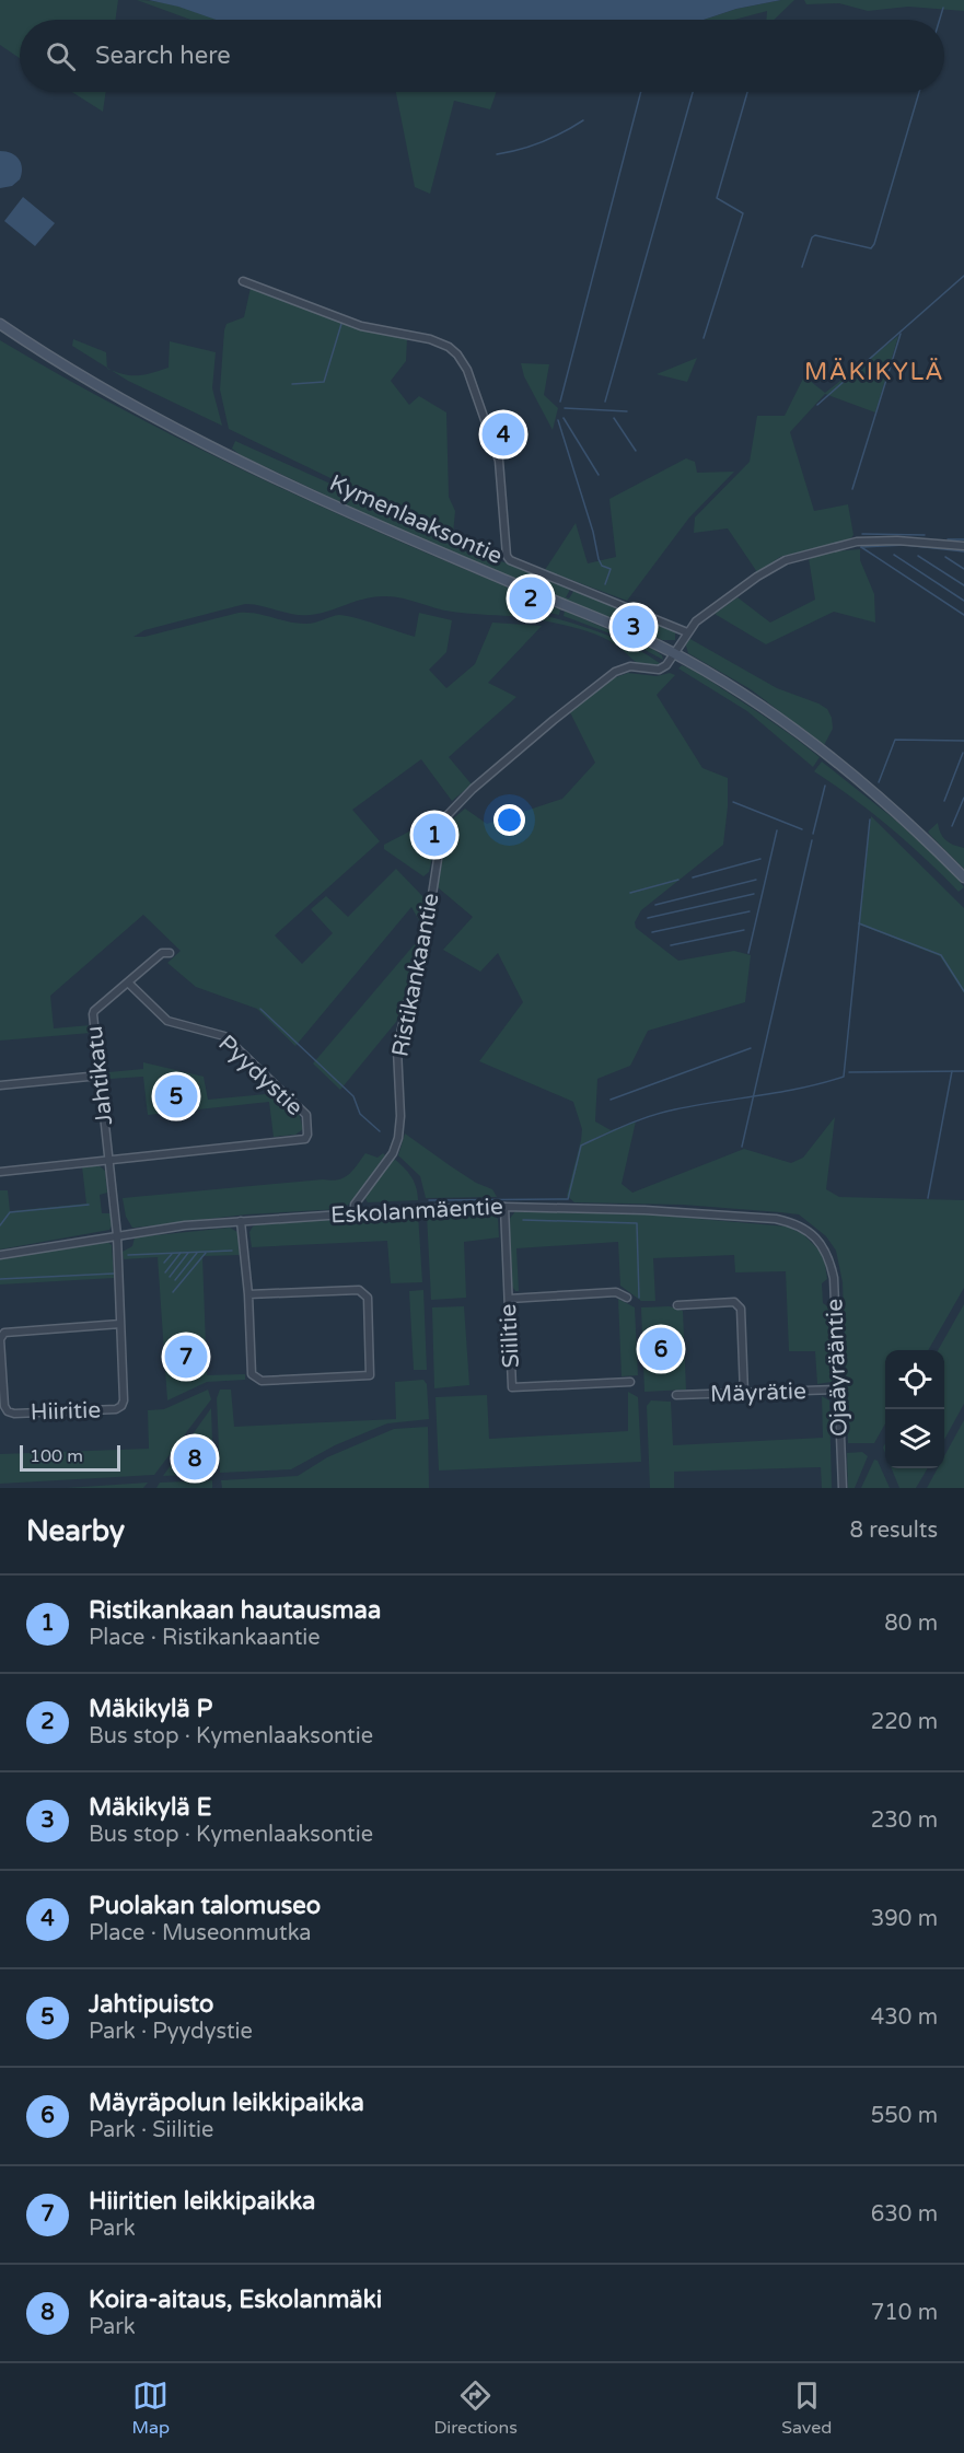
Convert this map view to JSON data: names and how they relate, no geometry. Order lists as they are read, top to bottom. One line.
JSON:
{"streets":{"main road":["Kymenlaaksontie"],"street":["Ristikankaantie","Jahtikatu","Pyydystie","Eskolanmäentie","Siilitie","Ojaäyrääntie","Mäyrätie","Hiiritie"]},"crossings":[["Kymenlaaksontie","Ristikankaantie"],["Ristikankaantie","Eskolanmäentie"],["Jahtikatu","Pyydystie"],["Jahtikatu","Eskolanmäentie"],["Jahtikatu","Hiiritie"],["Eskolanmäentie","Siilitie"],["Eskolanmäentie","Ojaäyrääntie"],["Eskolanmäentie","Hiiritie"],["Ojaäyrääntie","Mäyrätie"]],"districts":["MÄKIKYLÄ"],"scale_bar":"100 m","page":{"search":"Search here","pins":["4","2","3","1","5","6","7","8"],"scale":"100 m","heading":["Nearby","8 results"],"list":[{"mark":"1","name":"Ristikankaan hautausmaa","note":"Place · Ristikankaantie","value":"80 m"},{"mark":"2","name":"Mäkikylä P","note":"Bus stop · Kymenlaaksontie","value":"220 m"},{"mark":"3","name":"Mäkikylä E","note":"Bus stop · Kymenlaaksontie","value":"230 m"},{"mark":"4","name":"Puolakan talomuseo","note":"Place · Museonmutka","value":"390 m"},{"mark":"5","name":"Jahtipuisto","note":"Park · Pyydystie","value":"430 m"},{"mark":"6","name":"Mäyräpolun leikkipaikka","note":"Park · Siilitie","value":"550 m"},{"mark":"7","name":"Hiiritien leikkipaikka","note":"Park","value":"630 m"},{"mark":"8","name":"Koira-aitaus, Eskolanmäki","note":"Park","value":"710 m"}],"nav":["Map","Directions","Saved"]}}
